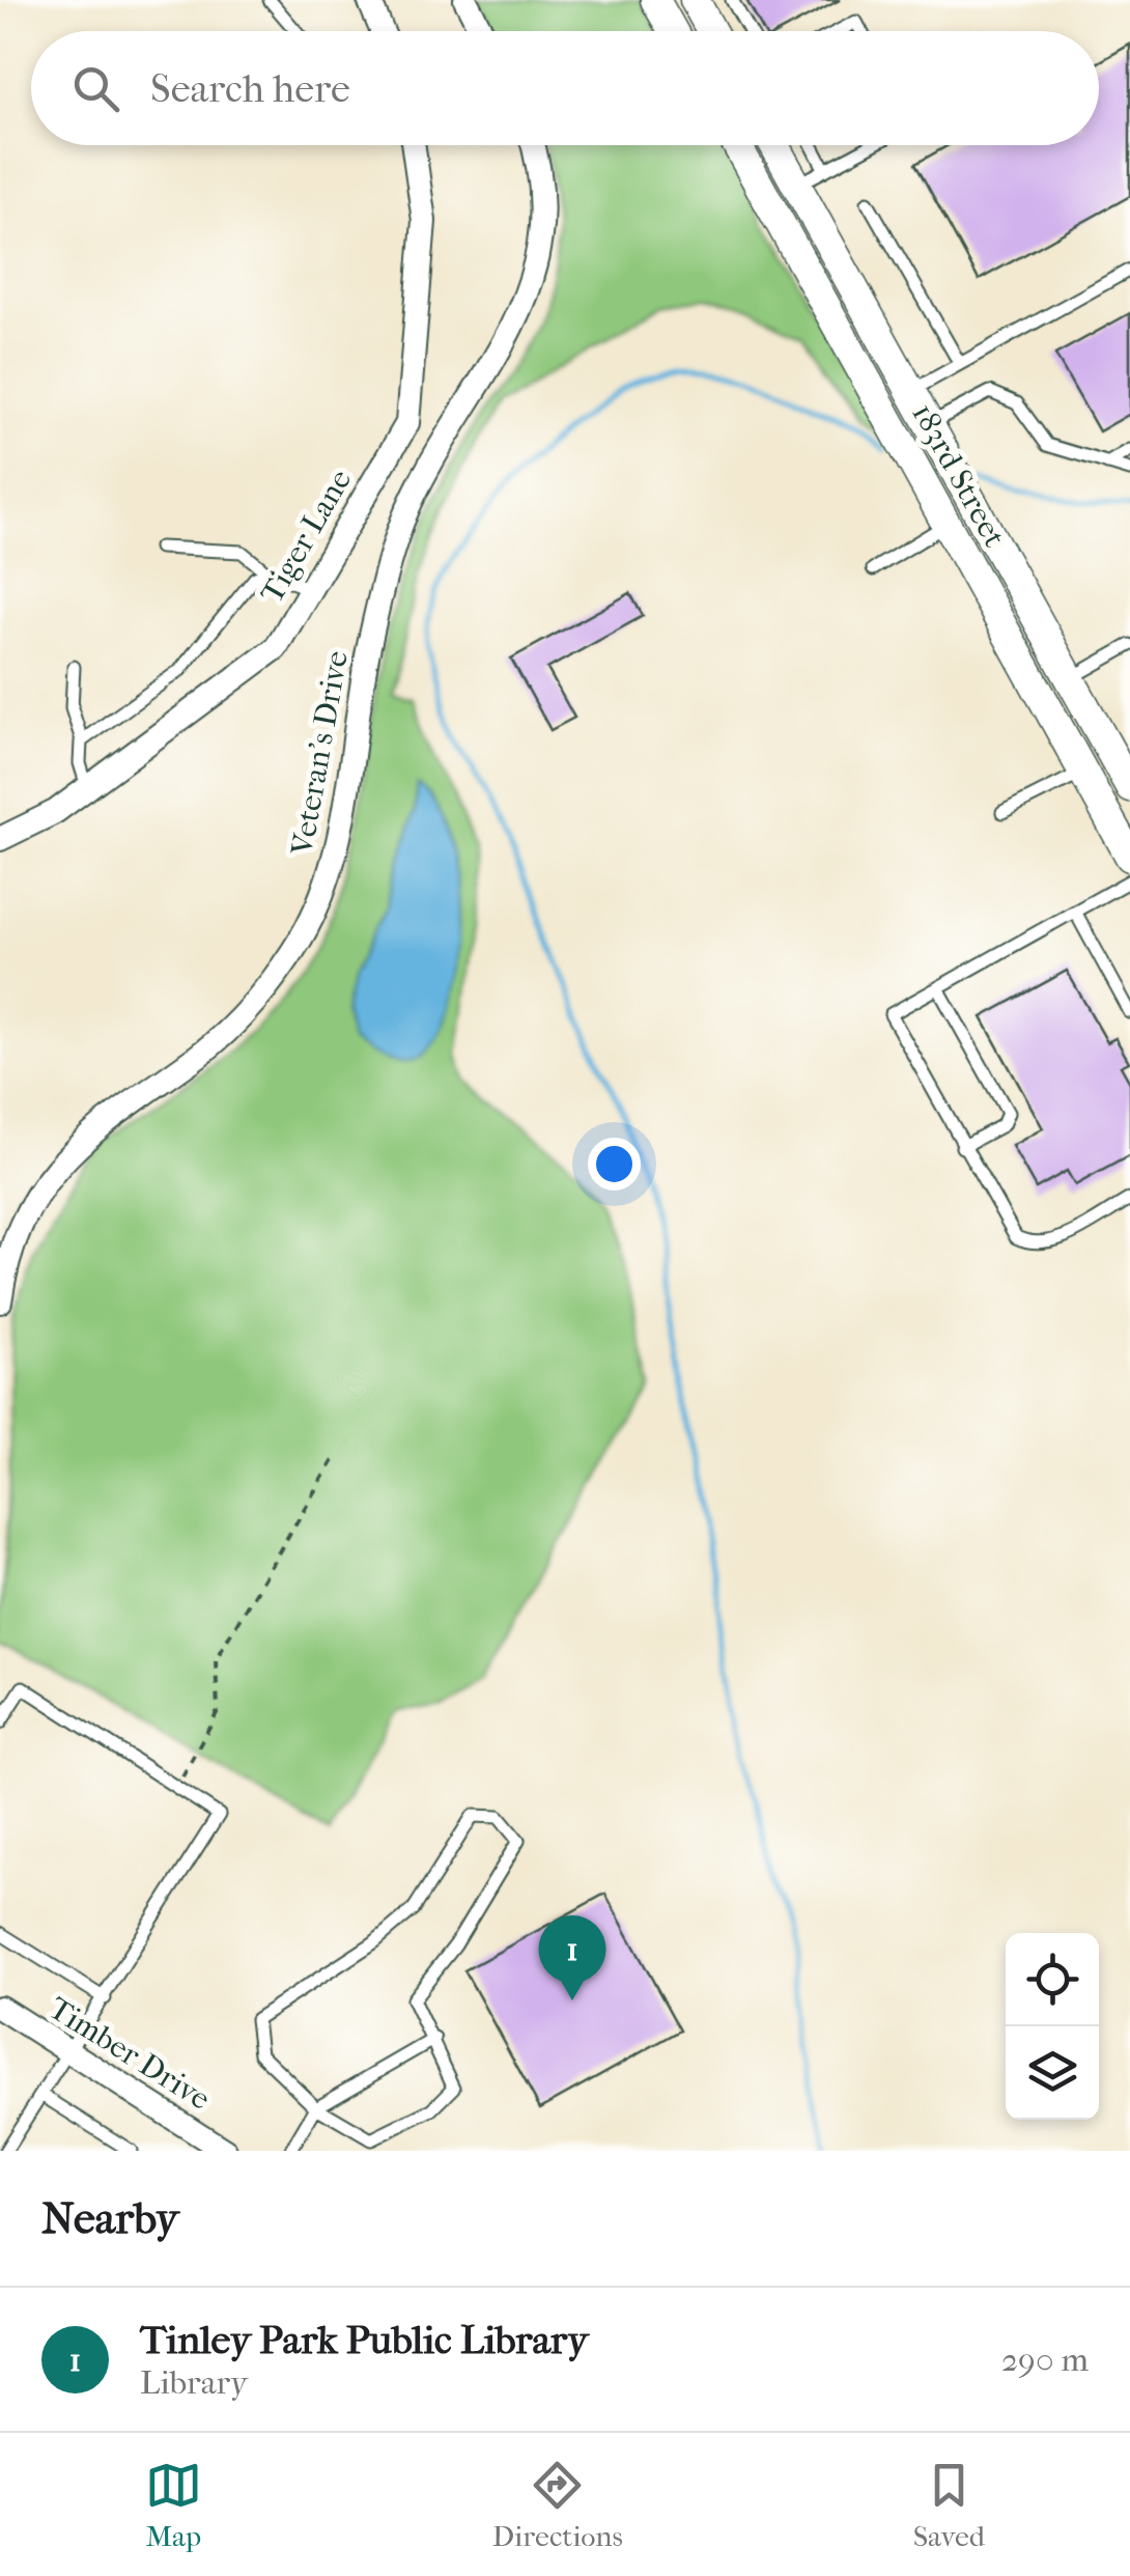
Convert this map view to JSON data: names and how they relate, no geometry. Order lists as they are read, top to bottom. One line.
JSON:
{"streets":{"street":["183rd Street","Tiger Lane","Veteran's Drive","Timber Drive"]},"page":{"search":"Search here","pins":"1","heading":"Nearby","list":[{"mark":"1","name":"Tinley Park Public Library","note":"Library","value":"290 m"}],"nav":["Map","Directions","Saved"]}}
